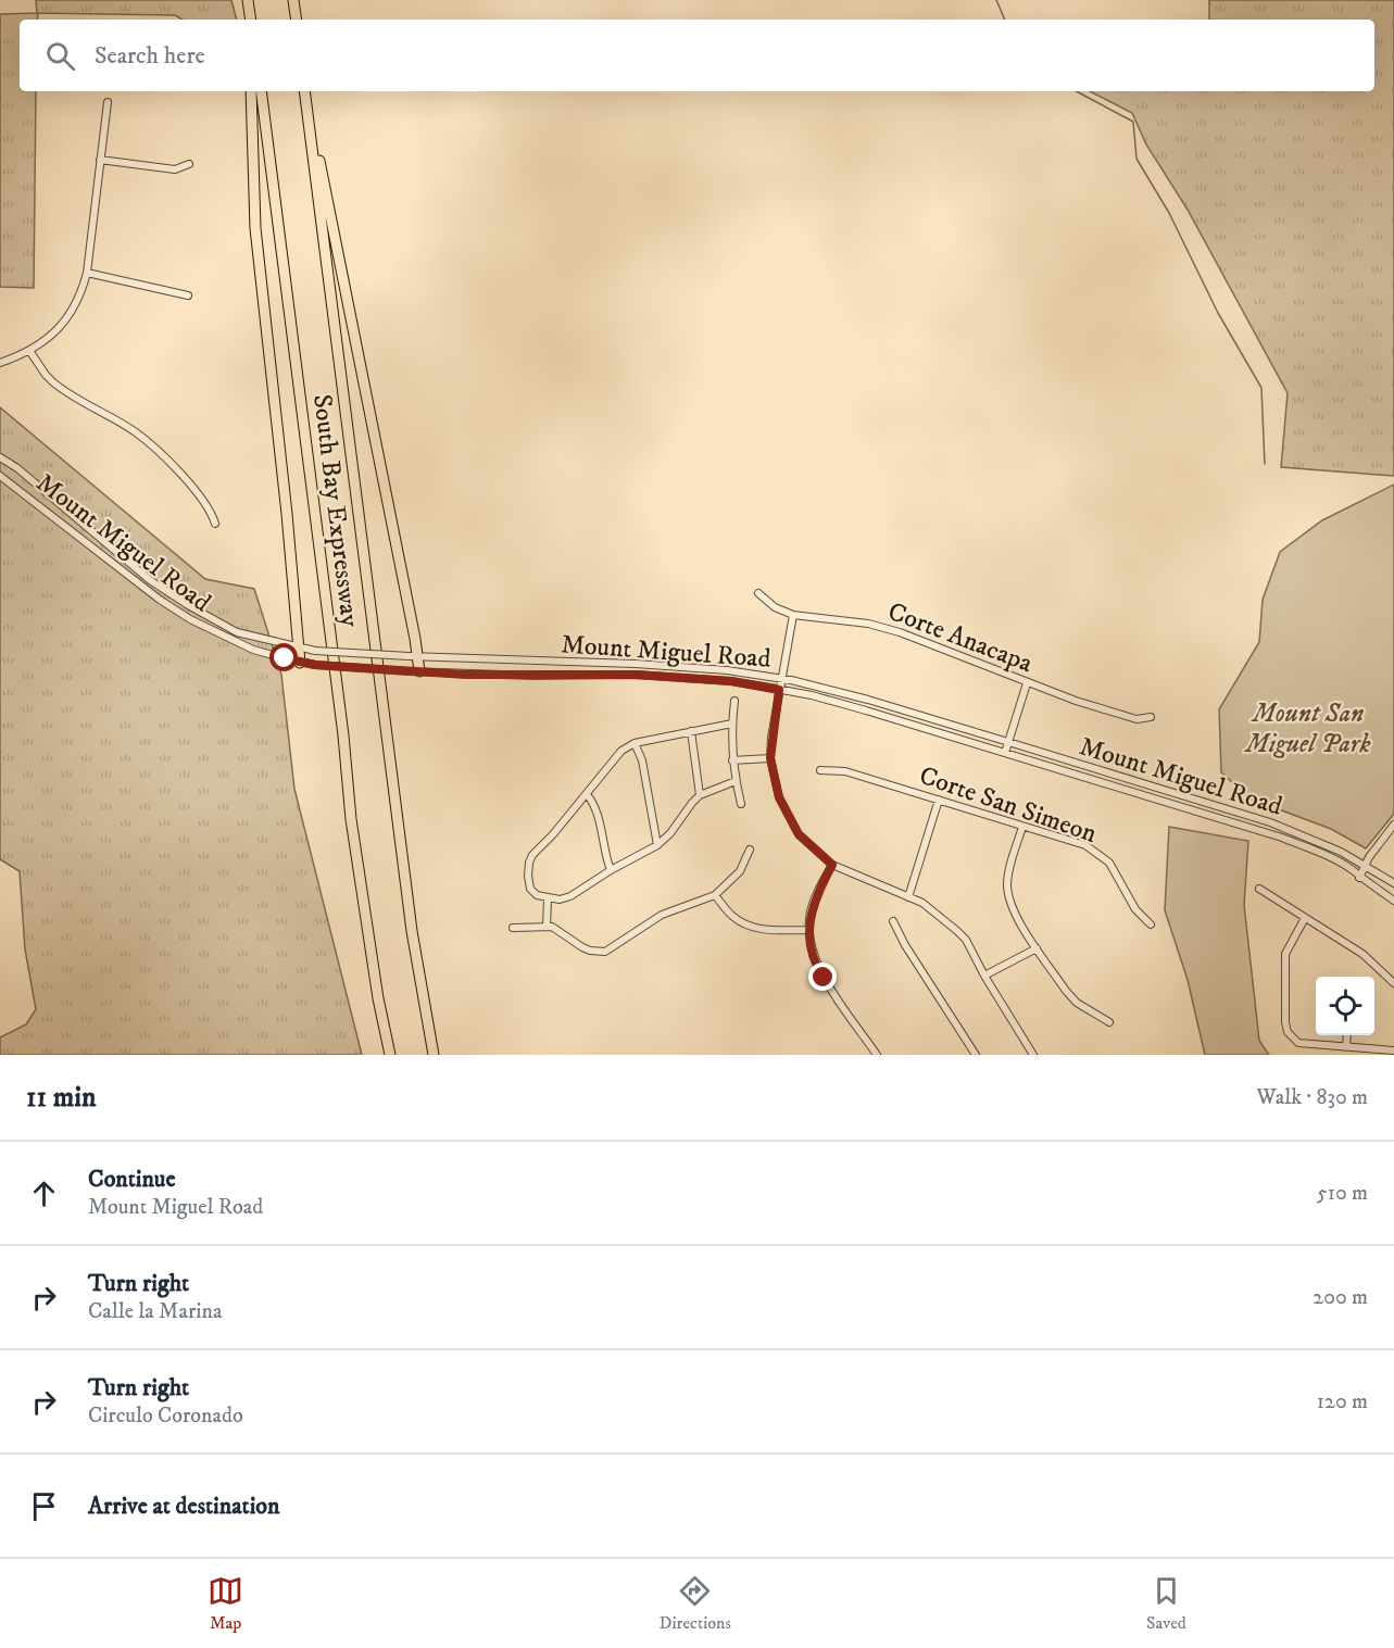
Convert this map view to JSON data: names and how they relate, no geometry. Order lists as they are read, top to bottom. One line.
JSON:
{"streets":{"highway":["South Bay Expressway"],"street":["Mount Miguel Road","Corte Anacapa","Corte San Simeon"]},"parks":["Mount San Miguel Park"],"page":{"search":"Search here","heading":["11 min","Walk · 830 m"],"list":[["Continue","Mount Miguel Road","510 m"],["Turn right","Calle la Marina","200 m"],["Turn right","Circulo Coronado","120 m"],"Arrive at destination"],"nav":["Map","Directions","Saved"]}}
